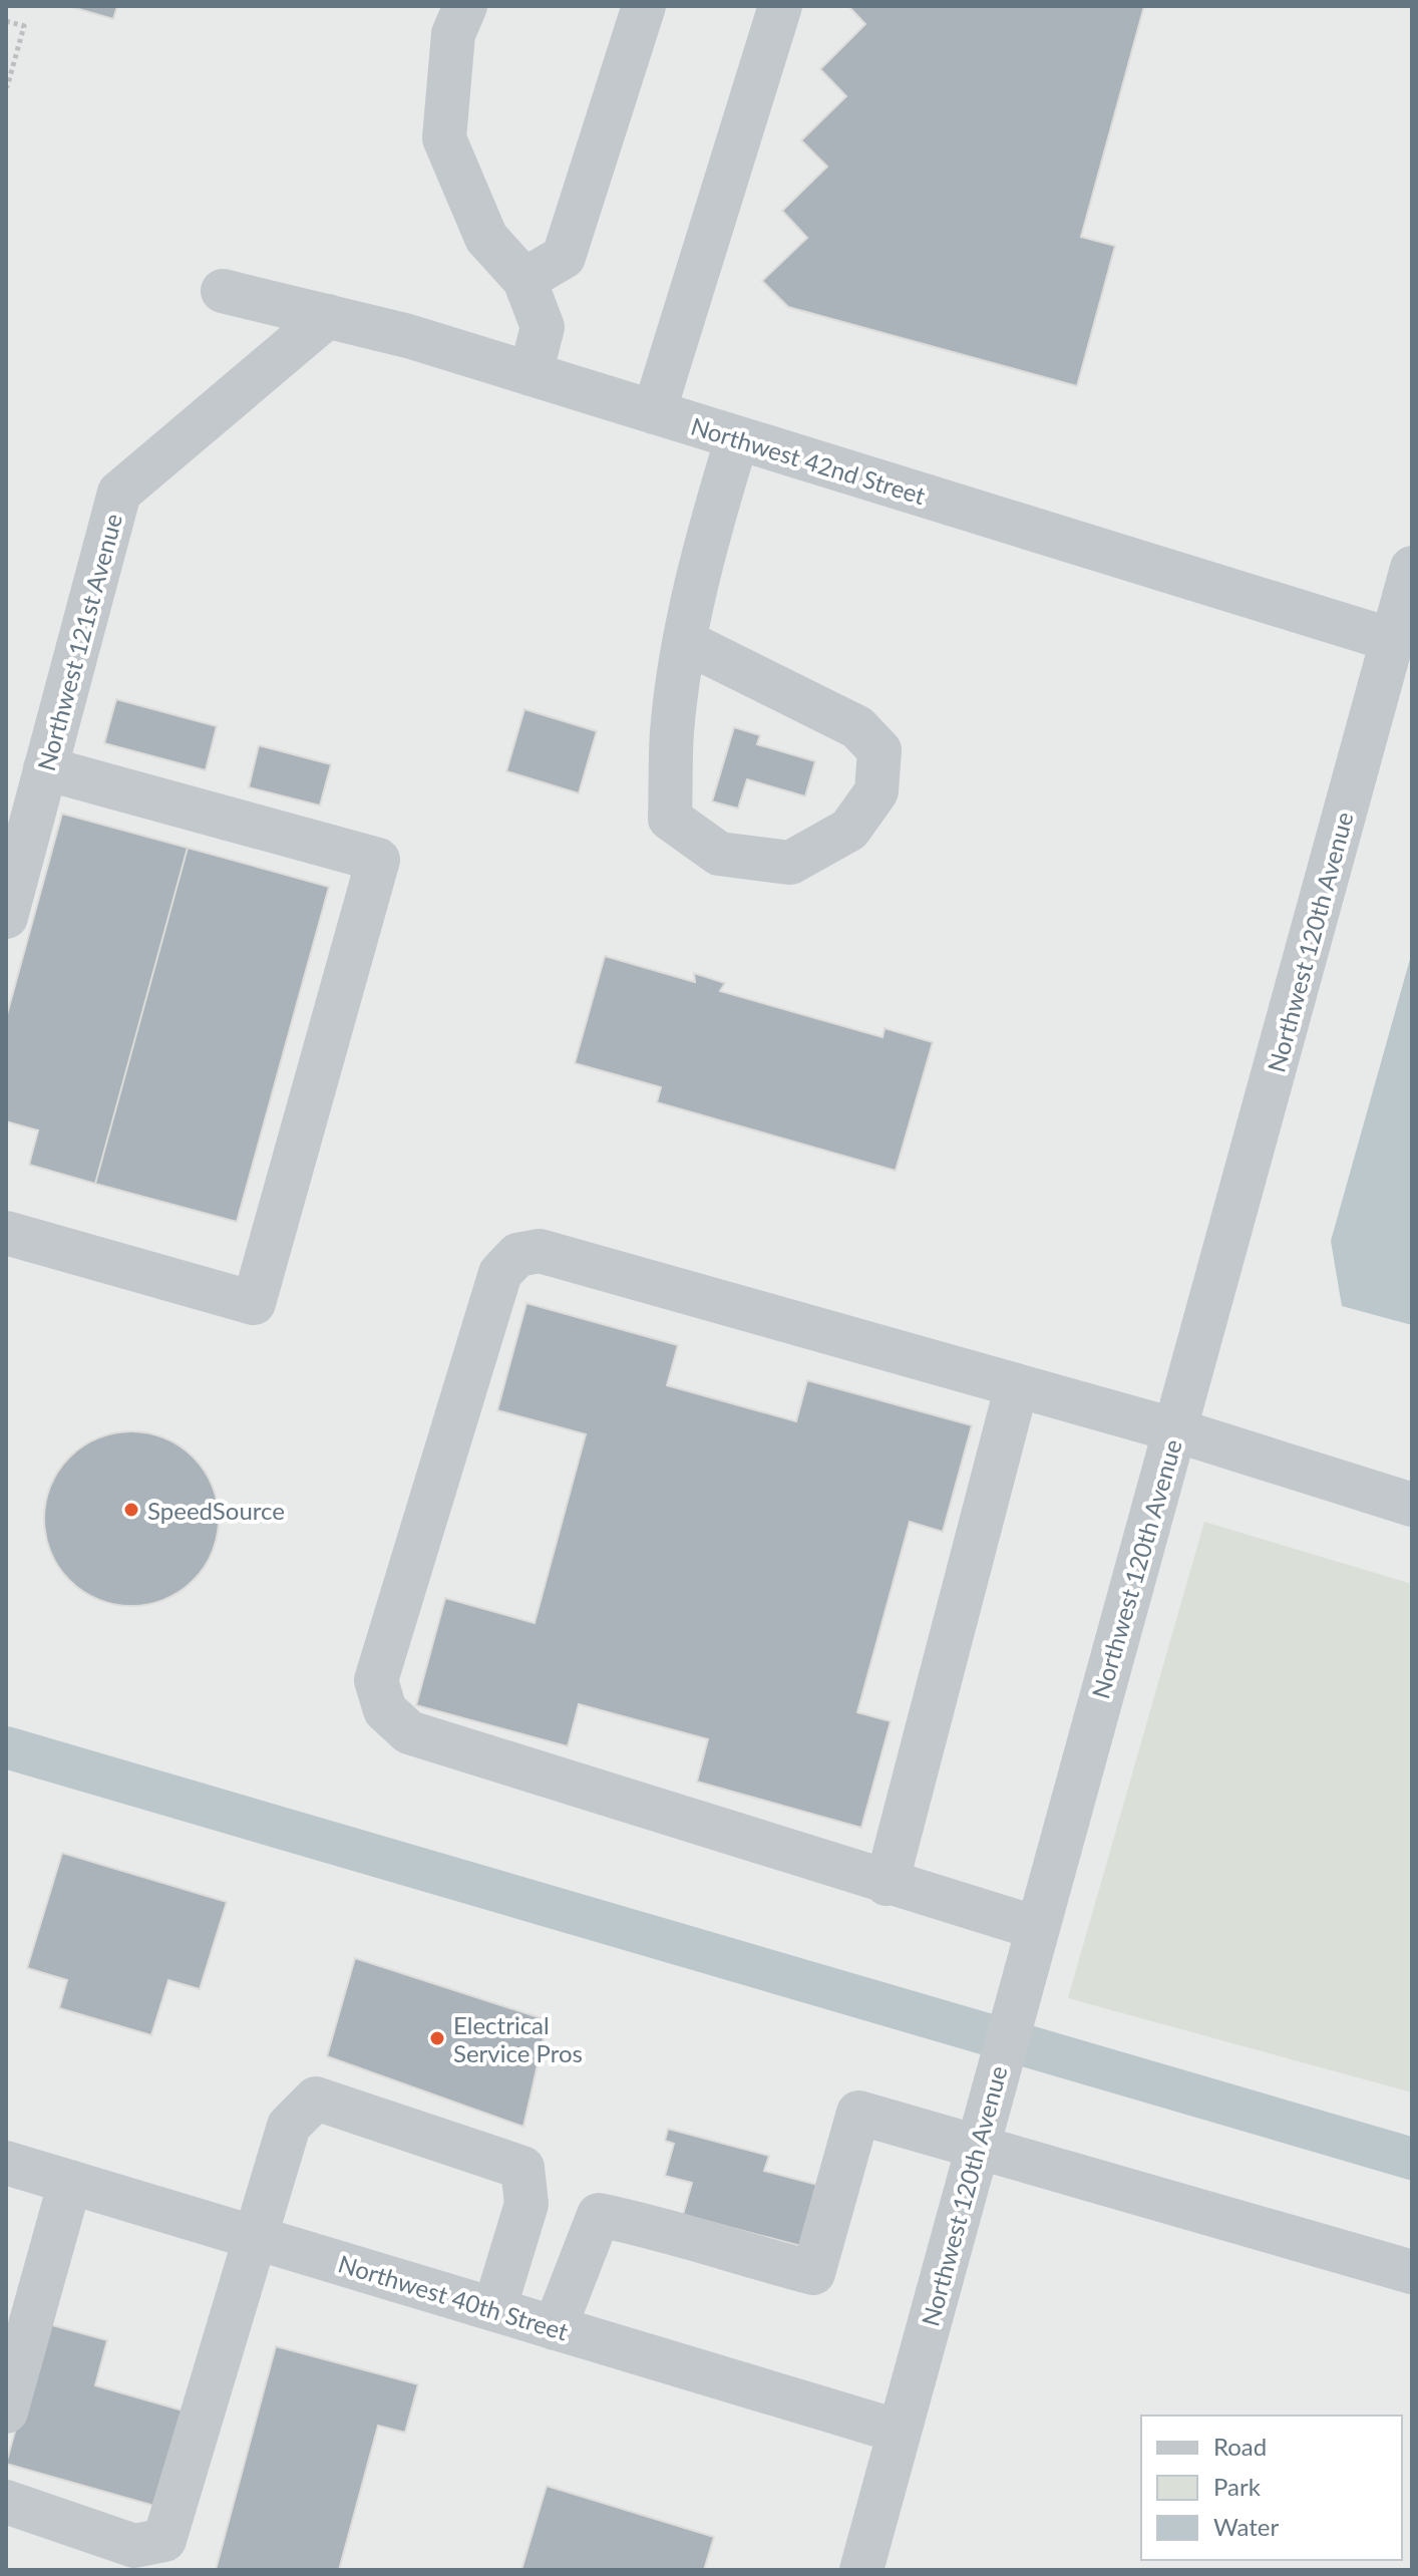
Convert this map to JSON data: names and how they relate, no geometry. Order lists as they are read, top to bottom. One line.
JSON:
{"streets":{"street":["Northwest 42nd Street","Northwest 121st Avenue","Northwest 120th Avenue","Northwest 40th Street"]},"crossings":[["Northwest 42nd Street","Northwest 121st Avenue"],["Northwest 42nd Street","Northwest 120th Avenue"],["Northwest 120th Avenue","Northwest 40th Street"]],"places":["SpeedSource","Electrical Service Pros"],"legend":["Road","Park","Water"]}
